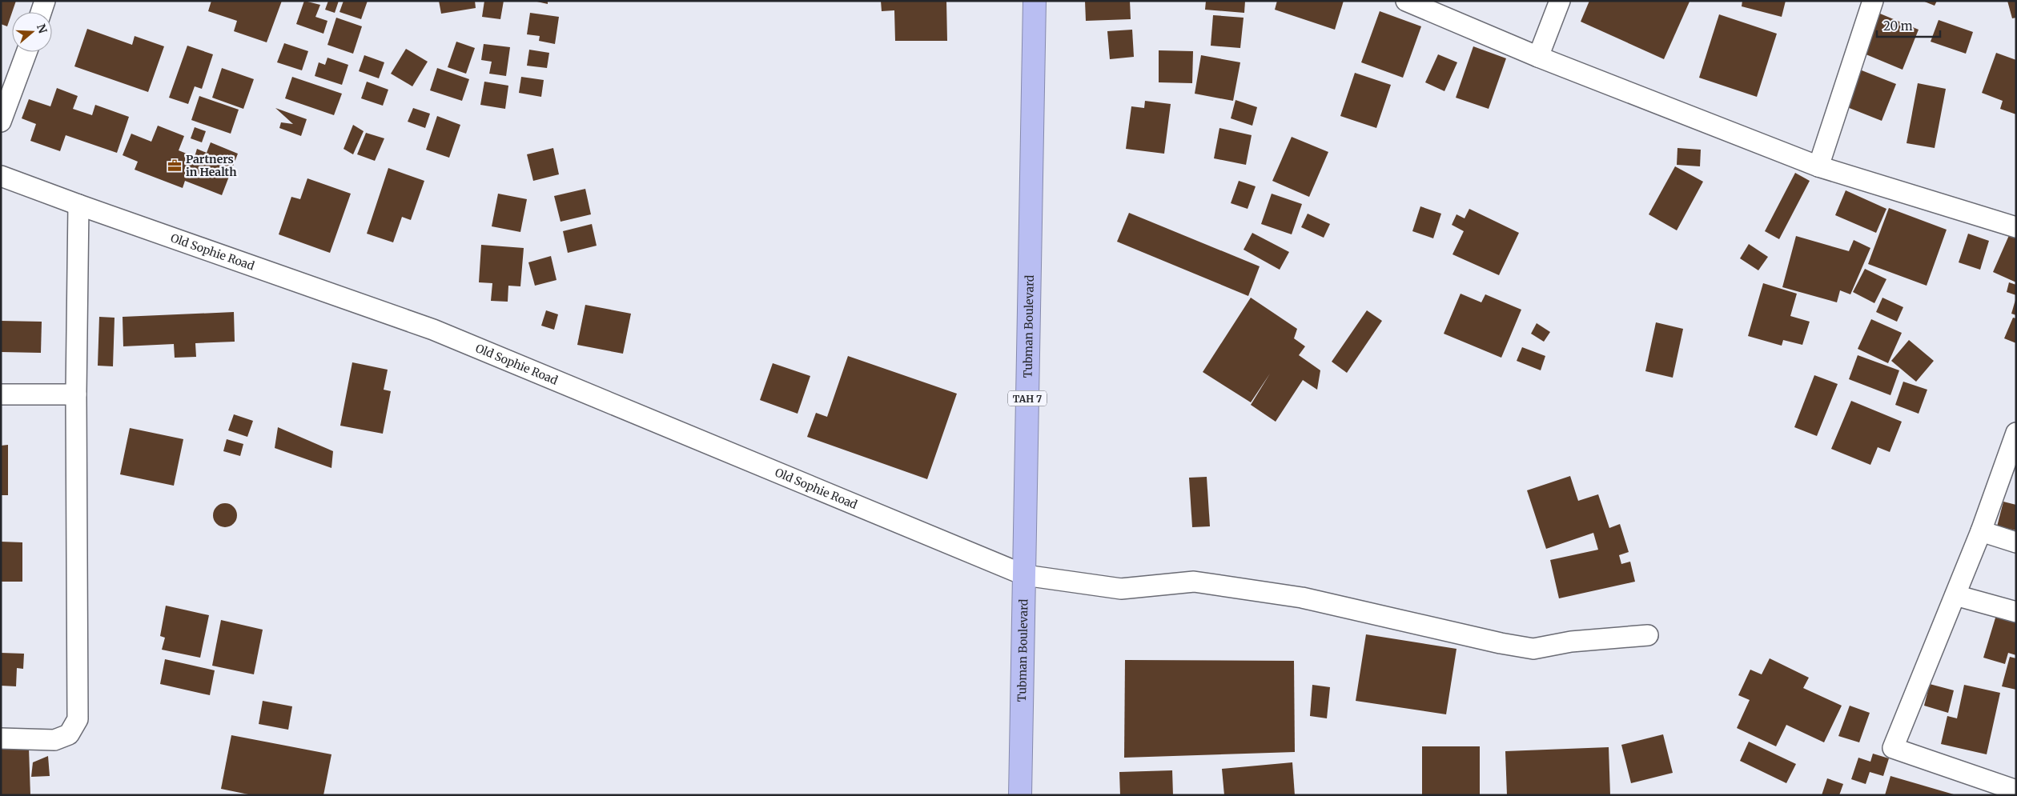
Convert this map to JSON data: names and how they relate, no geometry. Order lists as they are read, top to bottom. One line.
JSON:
{"streets":{"highway":["Tubman Boulevard","TAH 7"],"street":["Old Sophie Road"]},"crossings":[["Old Sophie Road","Tubman Boulevard"]],"places":{"office":["Partners in Health"]},"scale_bar":"20 m","north":"right"}
